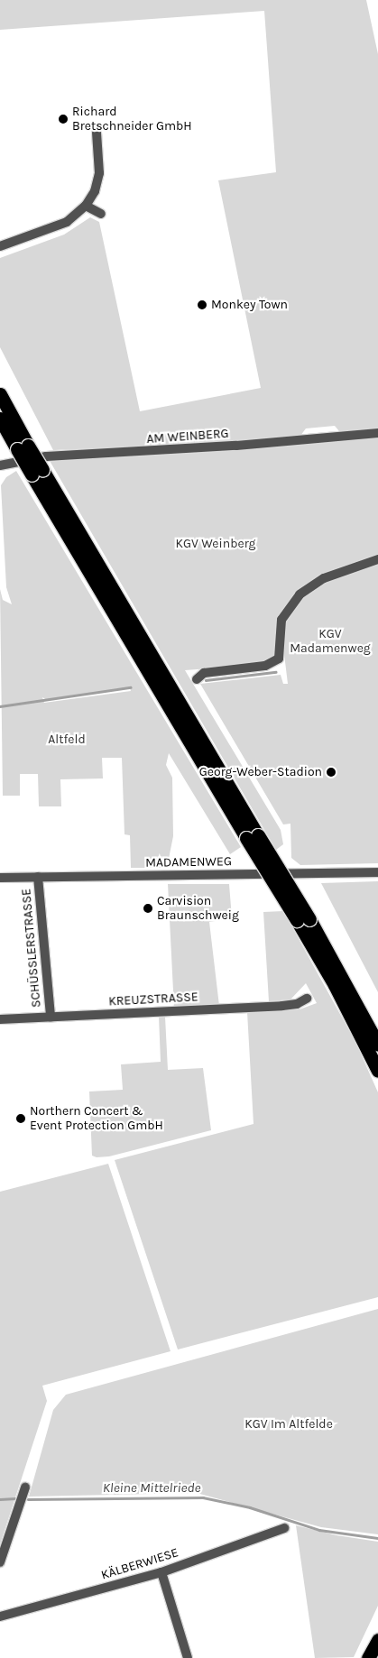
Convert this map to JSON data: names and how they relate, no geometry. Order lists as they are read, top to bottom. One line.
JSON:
{"streets":{"street":["AM WEINBERG","MADAMENWEG","SCHÜSSLERSTRASSE","KREUZSTRASSE","KÄLBERWIESE"]},"crossings":[["MADAMENWEG","SCHÜSSLERSTRASSE"],["SCHÜSSLERSTRASSE","KREUZSTRASSE"]],"water":["Kleine Mittelriede"],"parks":["KGV Weinberg","KGV Madamenweg","Altfeld","KGV Im Altfelde"],"places":["Richard Bretschneider GmbH","Monkey Town","Georg-Weber-Stadion","Carvision Braunschweig","Northern Concert & Event Protection GmbH"]}
